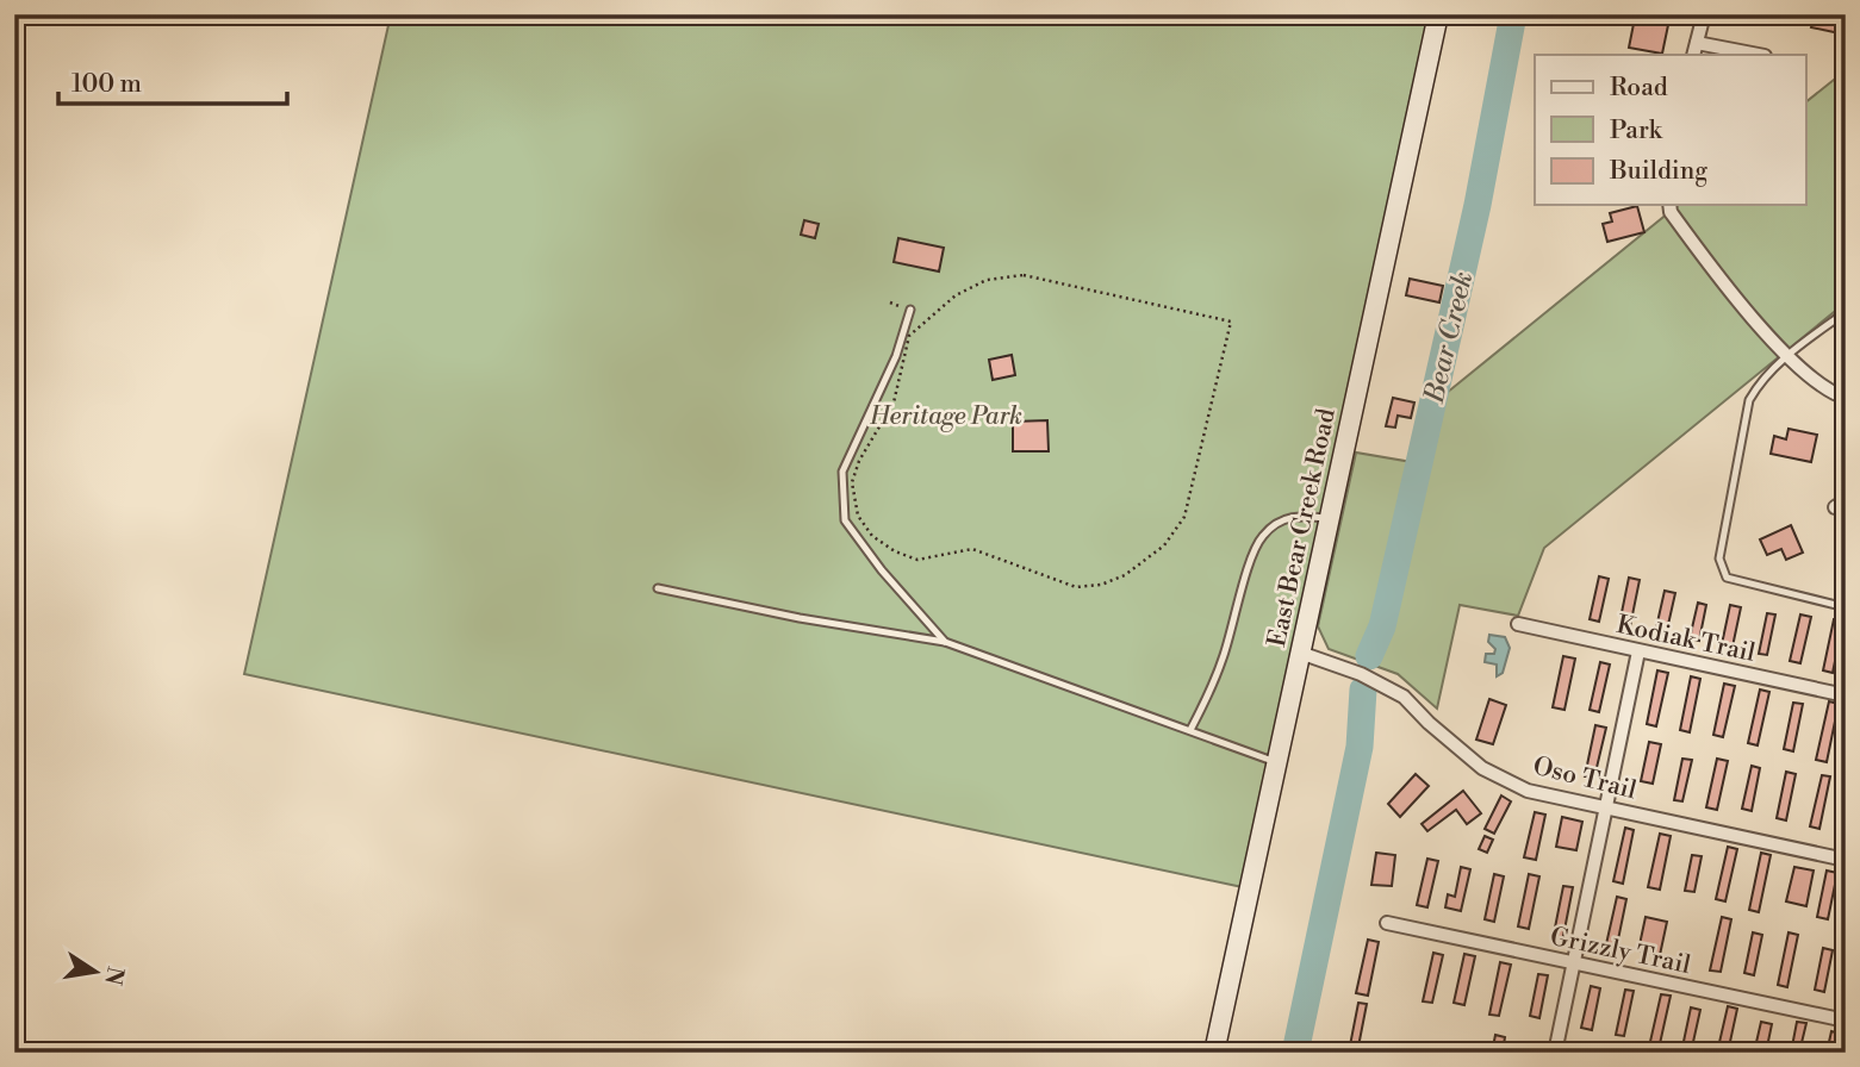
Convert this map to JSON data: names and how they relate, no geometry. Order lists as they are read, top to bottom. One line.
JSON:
{"streets":{"main road":["East Bear Creek Road"],"street":["Kodiak Trail","Oso Trail","Grizzly Trail"]},"crossings":[["East Bear Creek Road","Oso Trail"]],"water":["Bear Creek"],"parks":["Heritage Park"],"legend":["Road","Park","Building"],"scale_bar":"100 m","north":"right"}
